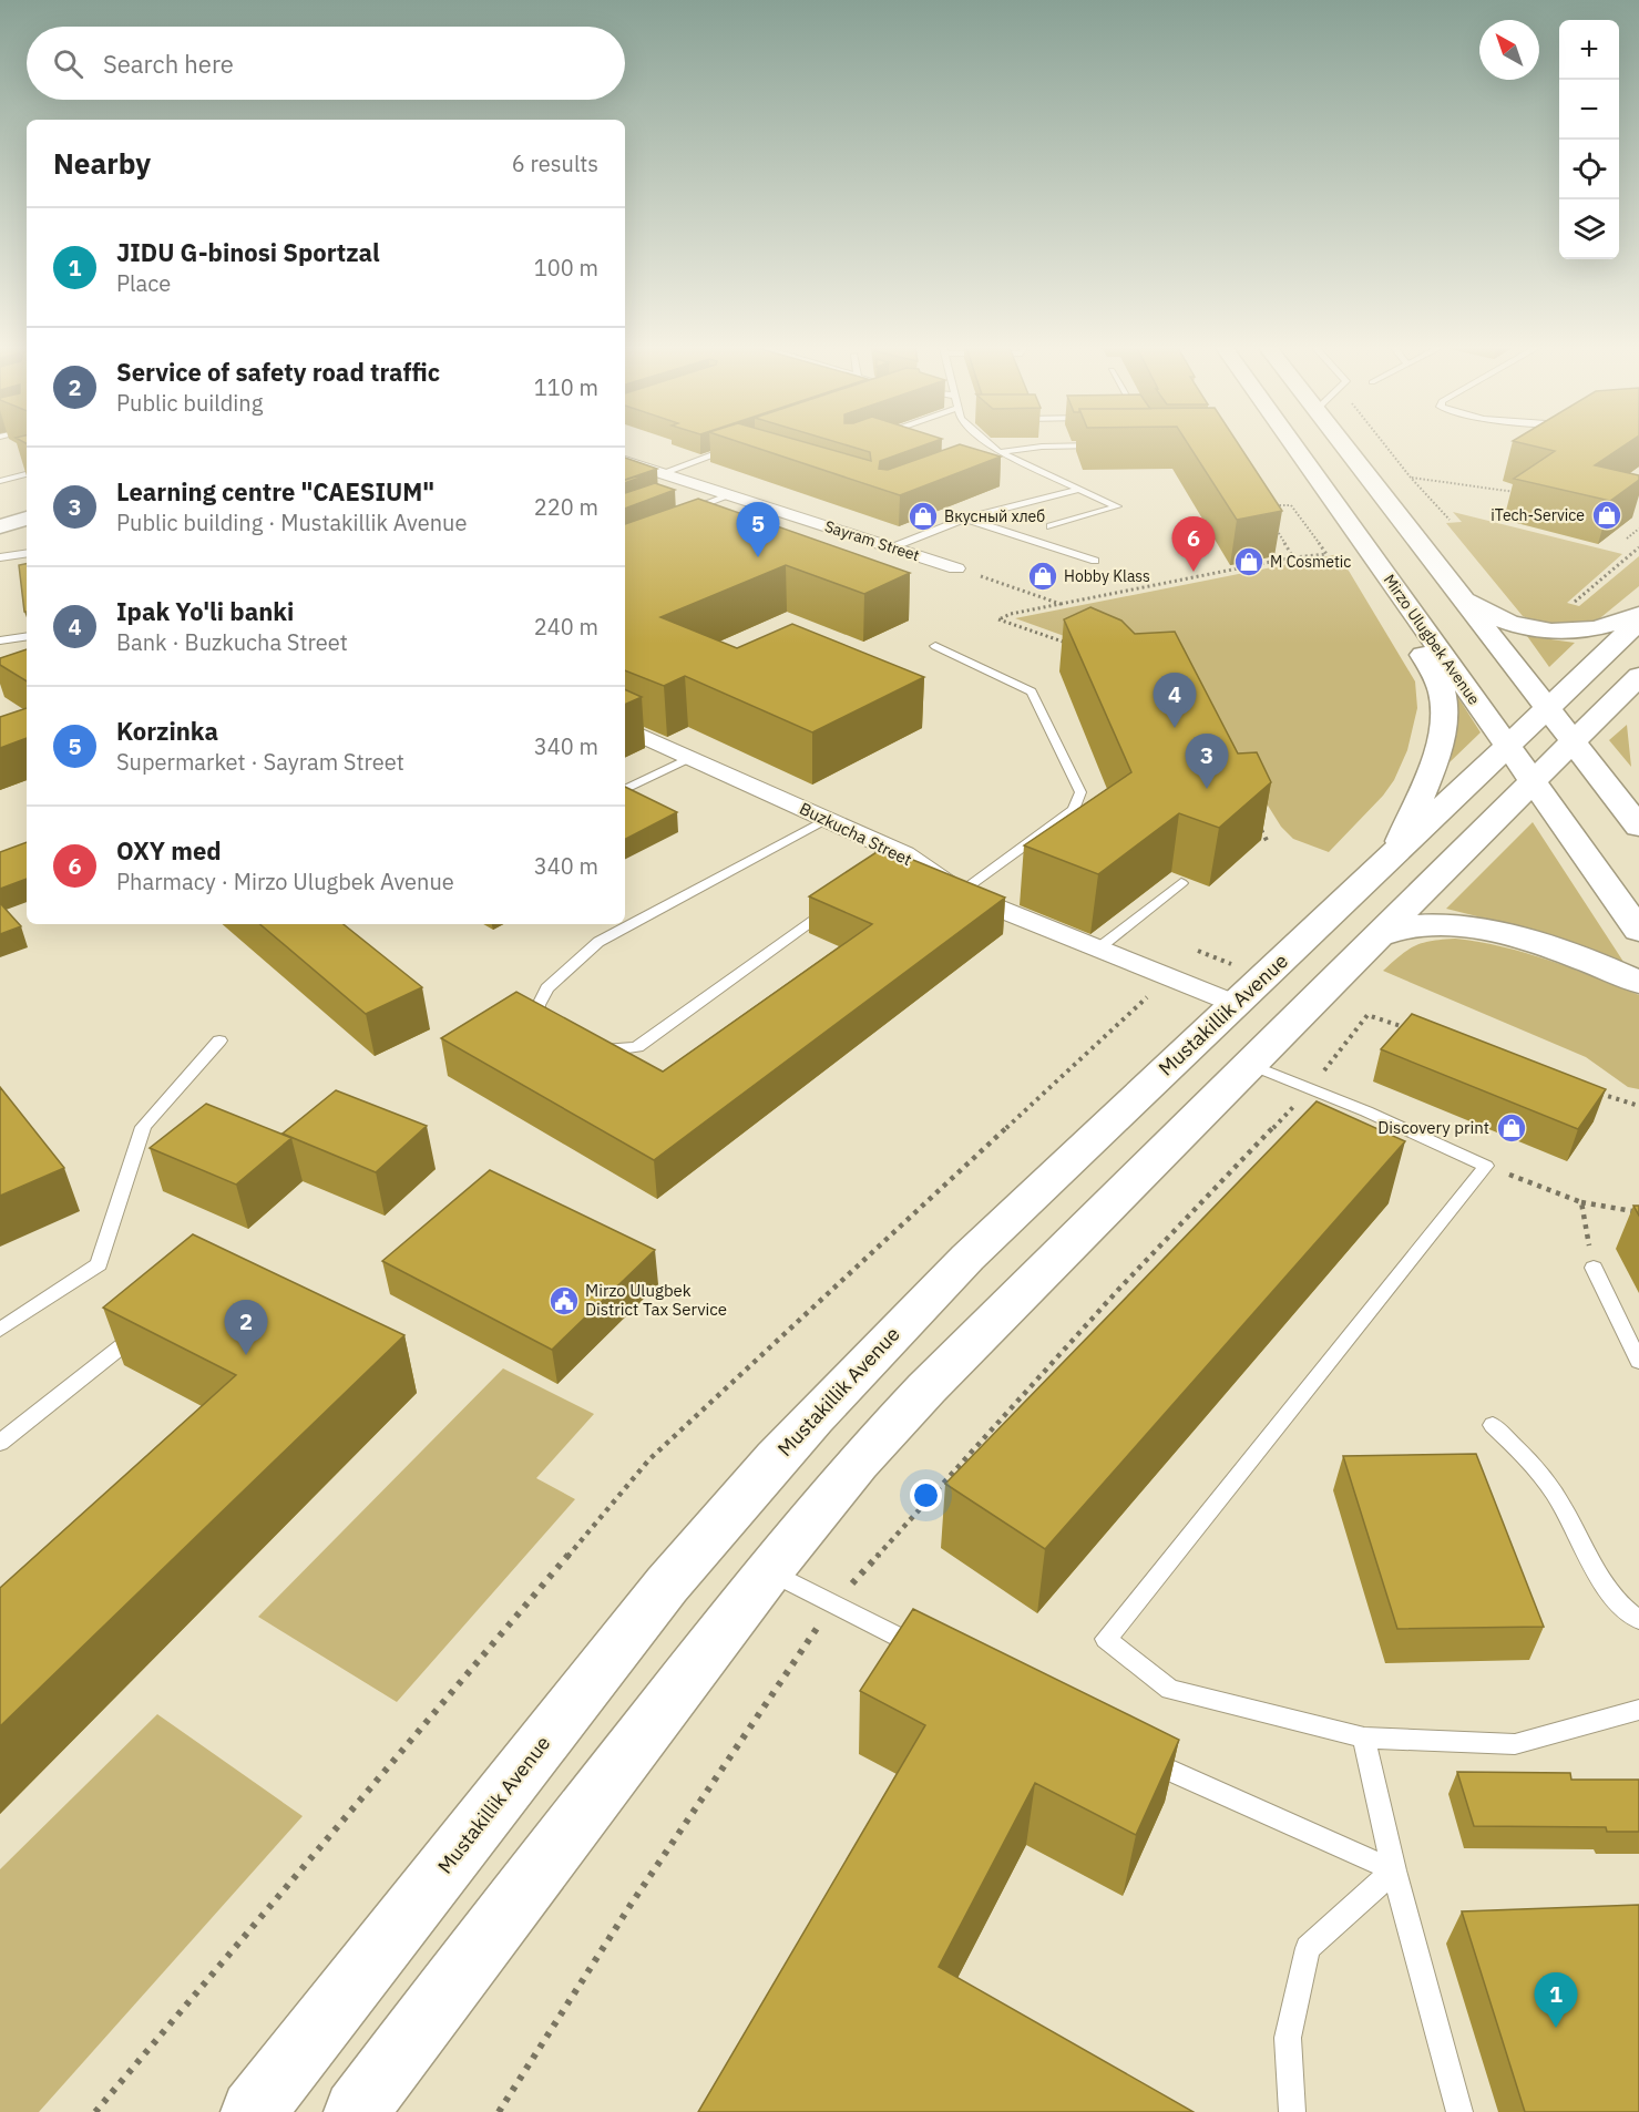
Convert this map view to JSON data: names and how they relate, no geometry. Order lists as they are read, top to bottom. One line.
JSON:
{"streets":{"main road":["Mirzo Ulugbek Avenue","Mustakillik Avenue"],"street":["Sayram Street","Buzkucha Street"]},"crossings":[["Mirzo Ulugbek Avenue","Mustakillik Avenue"],["Buzkucha Street","Mustakillik Avenue"]],"places":{"shop":["iTech-Service","Вкусный хлеб","M Cosmetic","Hobby Klass","Discovery print"],"public building":["Mirzo Ulugbek District Tax Service"]},"north":"top left","page":{"map_buttons":["+","−"],"search":"Search here","heading":["Nearby","6 results"],"list":[{"mark":"1","name":"JIDU G-binosi Sportzal","note":"Place","value":"100 m"},{"mark":"2","name":"Service of safety road traffic","note":"Public building","value":"110 m"},{"mark":"3","name":"Learning centre \"CAESIUM\"","note":"Public building · Mustakillik Avenue","value":"220 m"},{"mark":"4","name":"Ipak Yo'li banki","note":"Bank · Buzkucha Street","value":"240 m"},{"mark":"5","name":"Korzinka","note":"Supermarket · Sayram Street","value":"340 m"},{"mark":"6","name":"OXY med","note":"Pharmacy · Mirzo Ulugbek Avenue","value":"340 m"}],"pins":["5","6","4","3","2","1"]}}
